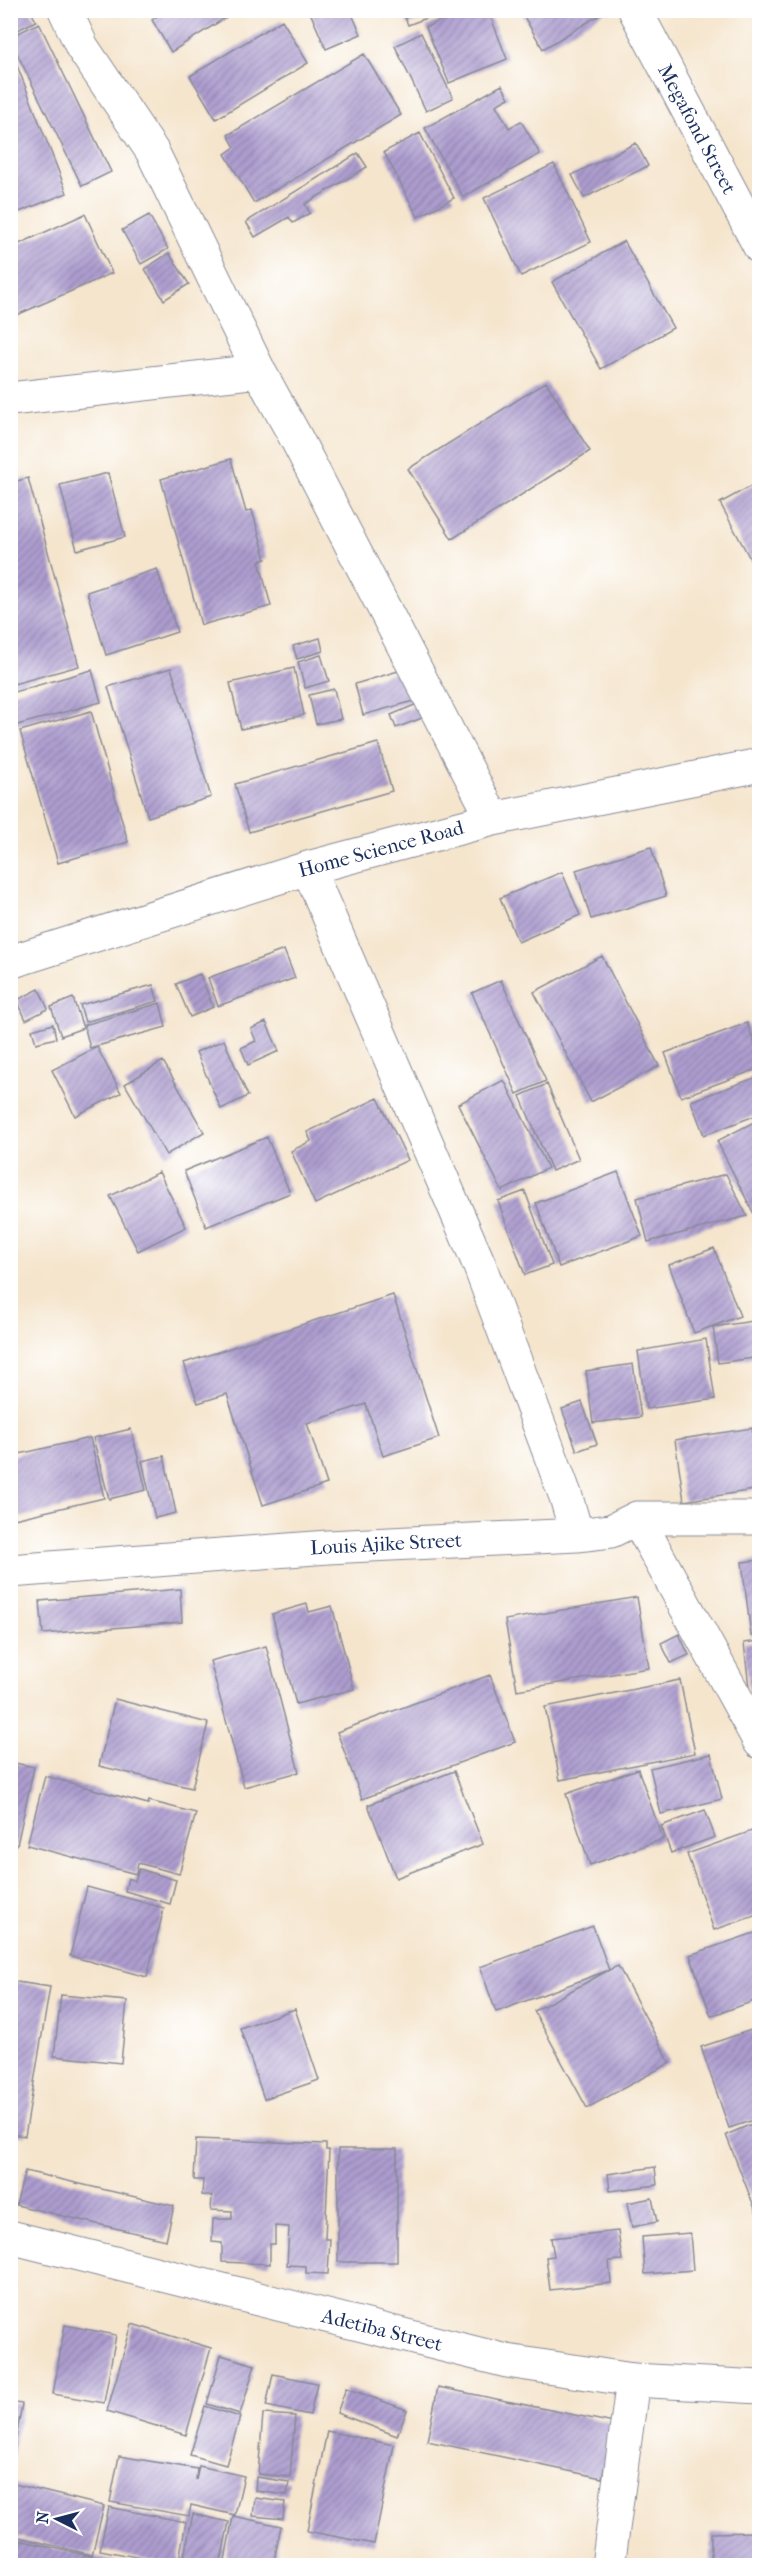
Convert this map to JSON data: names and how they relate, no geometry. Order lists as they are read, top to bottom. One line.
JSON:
{"streets":{"street":["Megafond Street","Home Science Road","Louis Ajike Street","Adetiba Street"]},"north":"left"}
